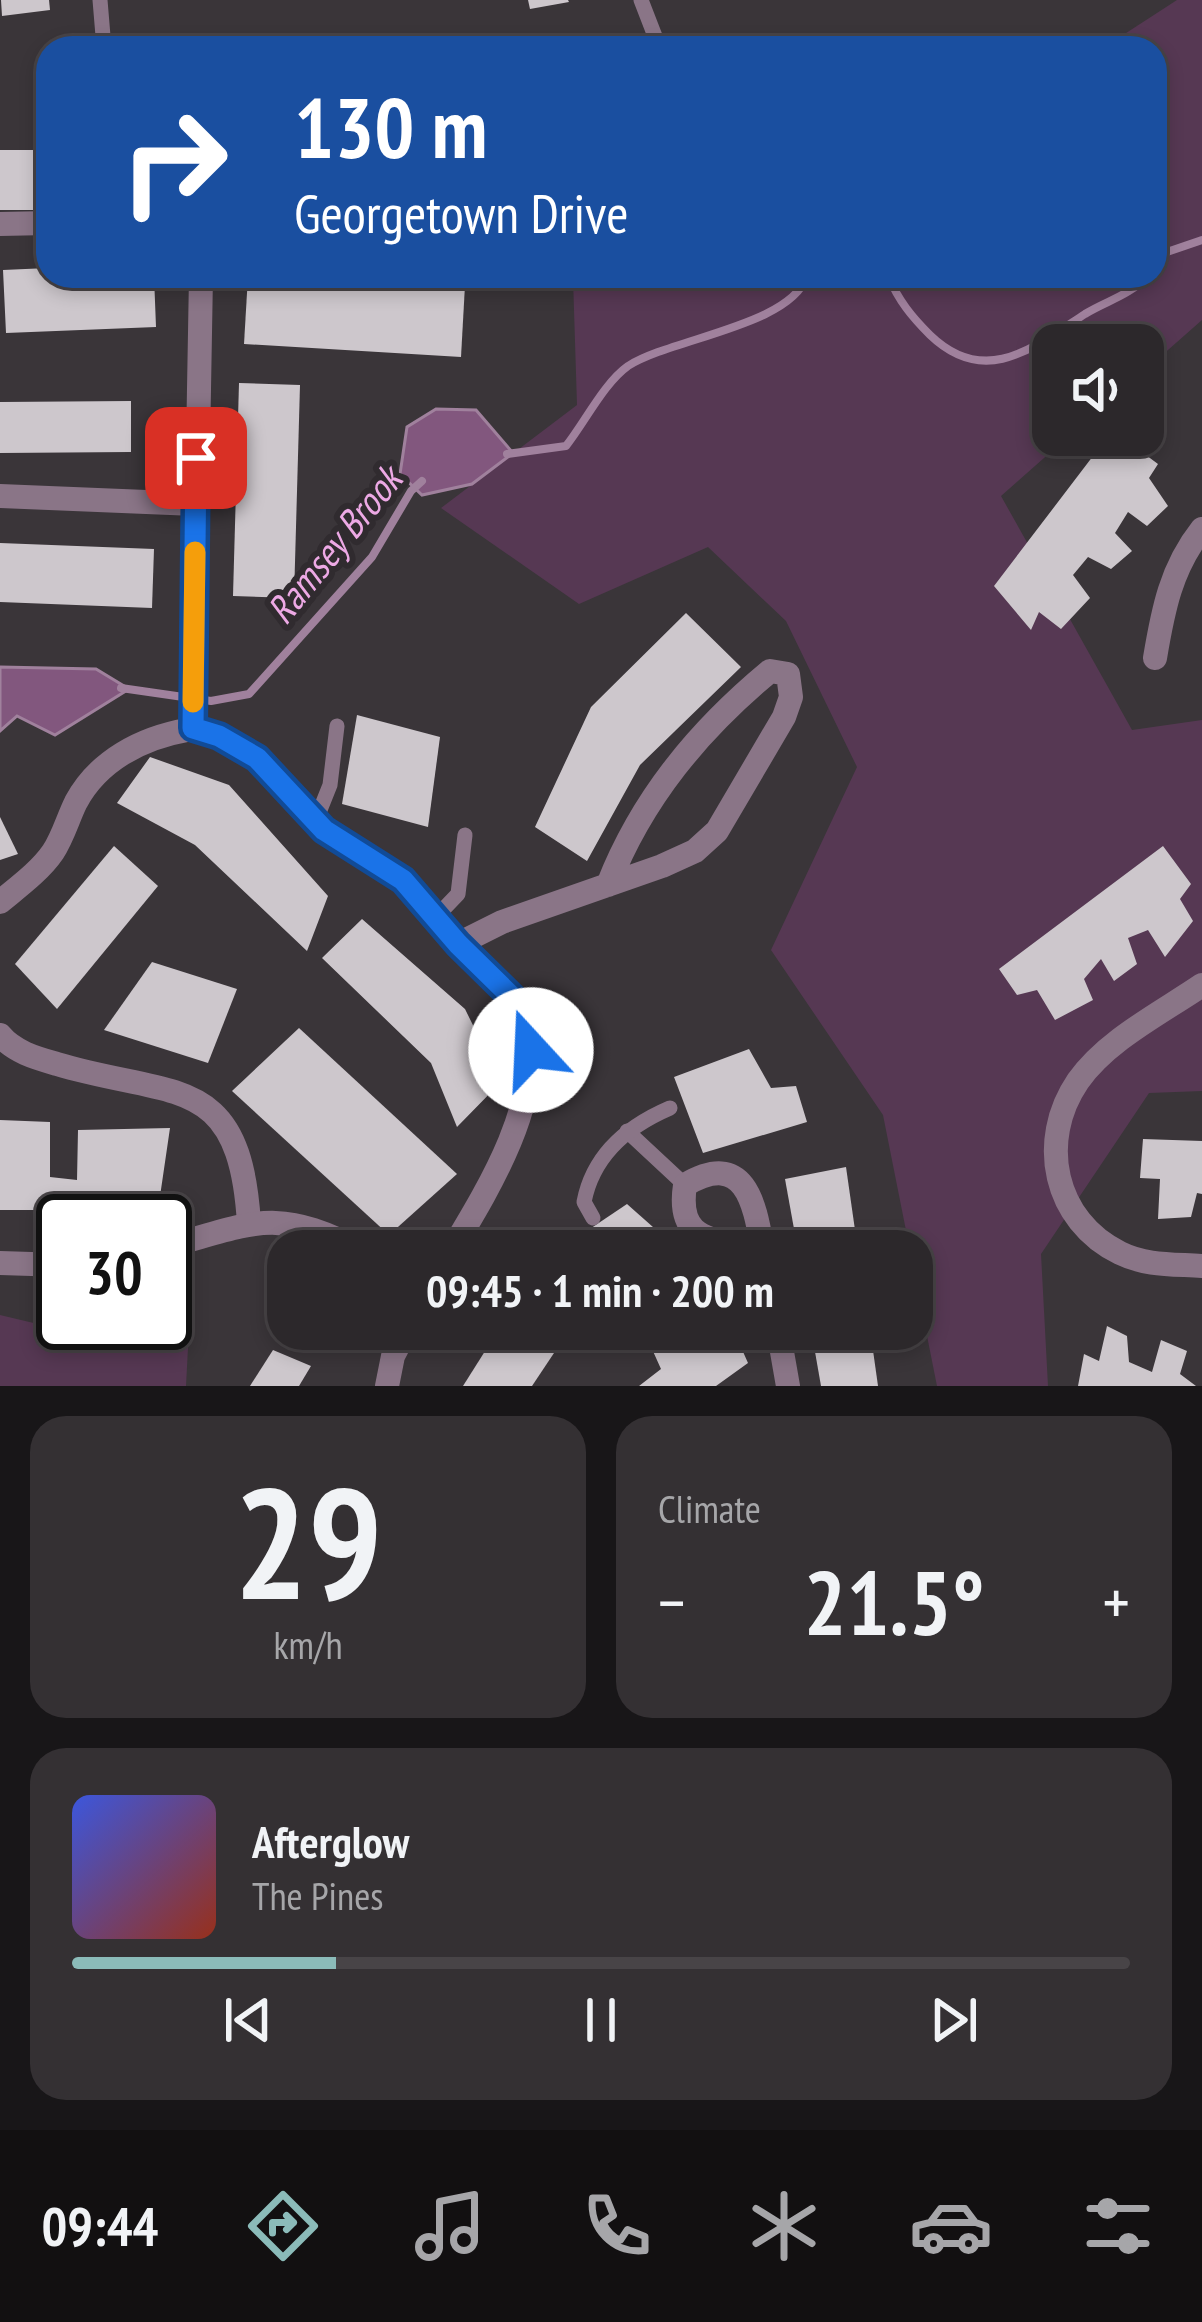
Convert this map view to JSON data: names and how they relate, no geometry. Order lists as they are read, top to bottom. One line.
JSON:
{"water":["Ramsey Brook"],"page":{"turn":["130 m","Georgetown Drive"],"limit":"30","trip":"09:45 · 1 min · 200 m","tile":[["29","km/h"],"Climate"],"heat":["−","21.5°","+"],"song":["Afterglow","The Pines"],"tabs":"09:44"}}
